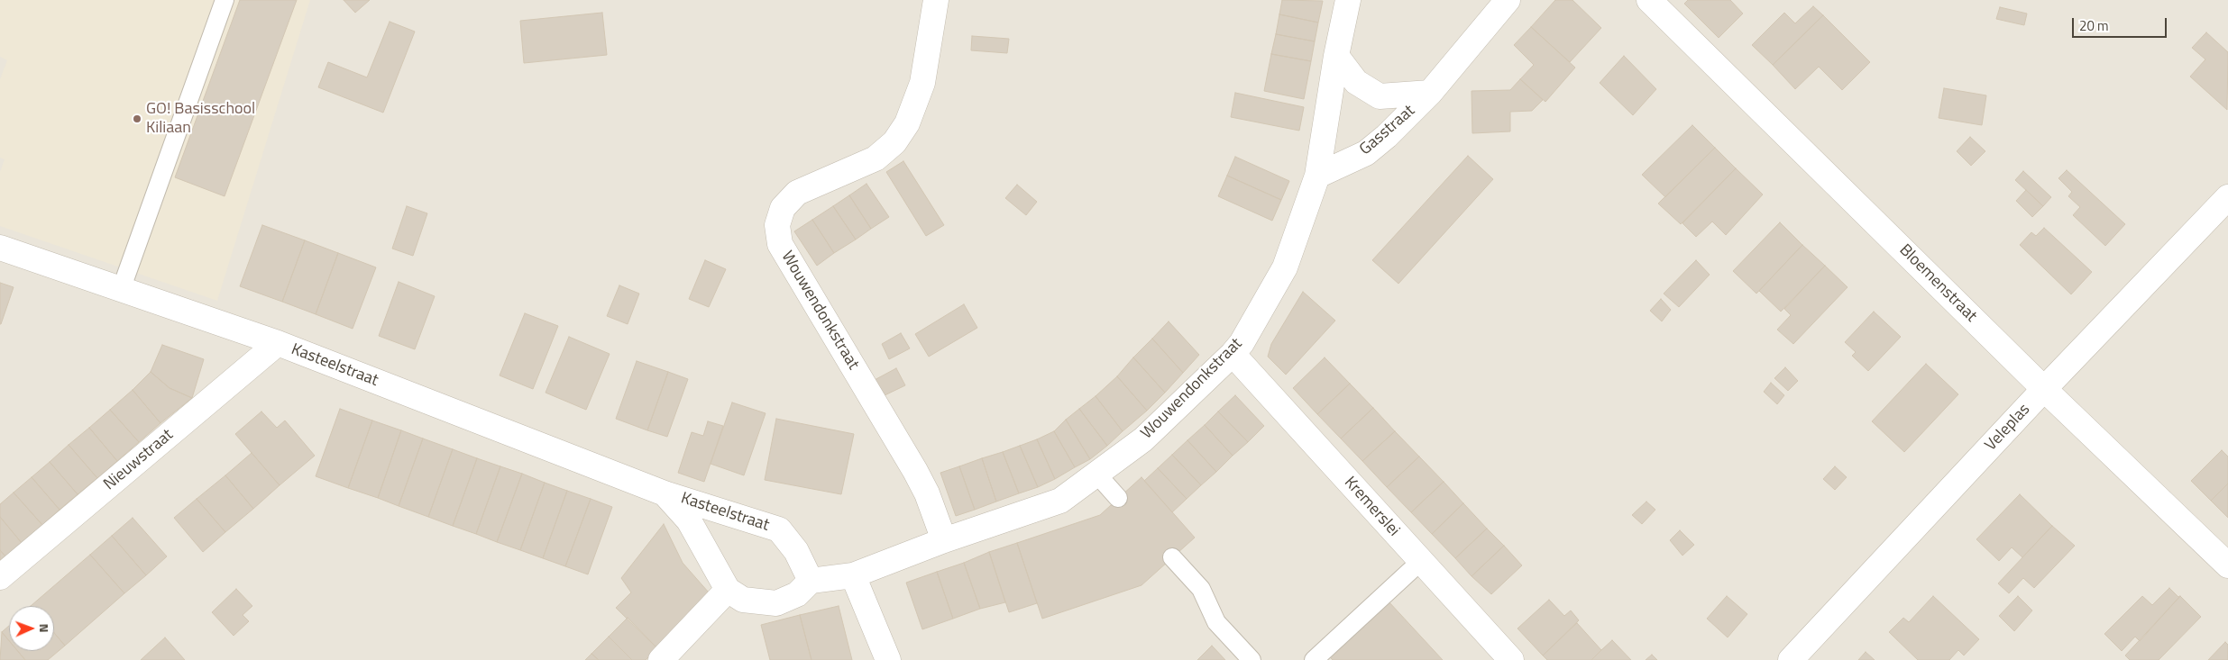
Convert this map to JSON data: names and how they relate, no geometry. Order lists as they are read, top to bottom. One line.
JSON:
{"streets":{"street":["Gasstraat","Bloemenstraat","Wouwendonkstraat","Kasteelstraat","Veleplas","Nieuwstraat","Kremerslei"]},"crossings":[["Gasstraat","Wouwendonkstraat"],["Bloemenstraat","Veleplas"],["Wouwendonkstraat","Kasteelstraat"],["Wouwendonkstraat","Kremerslei"],["Kasteelstraat","Nieuwstraat"]],"places":["GO! Basisschool Kiliaan"],"scale_bar":"20 m","north":"right"}
